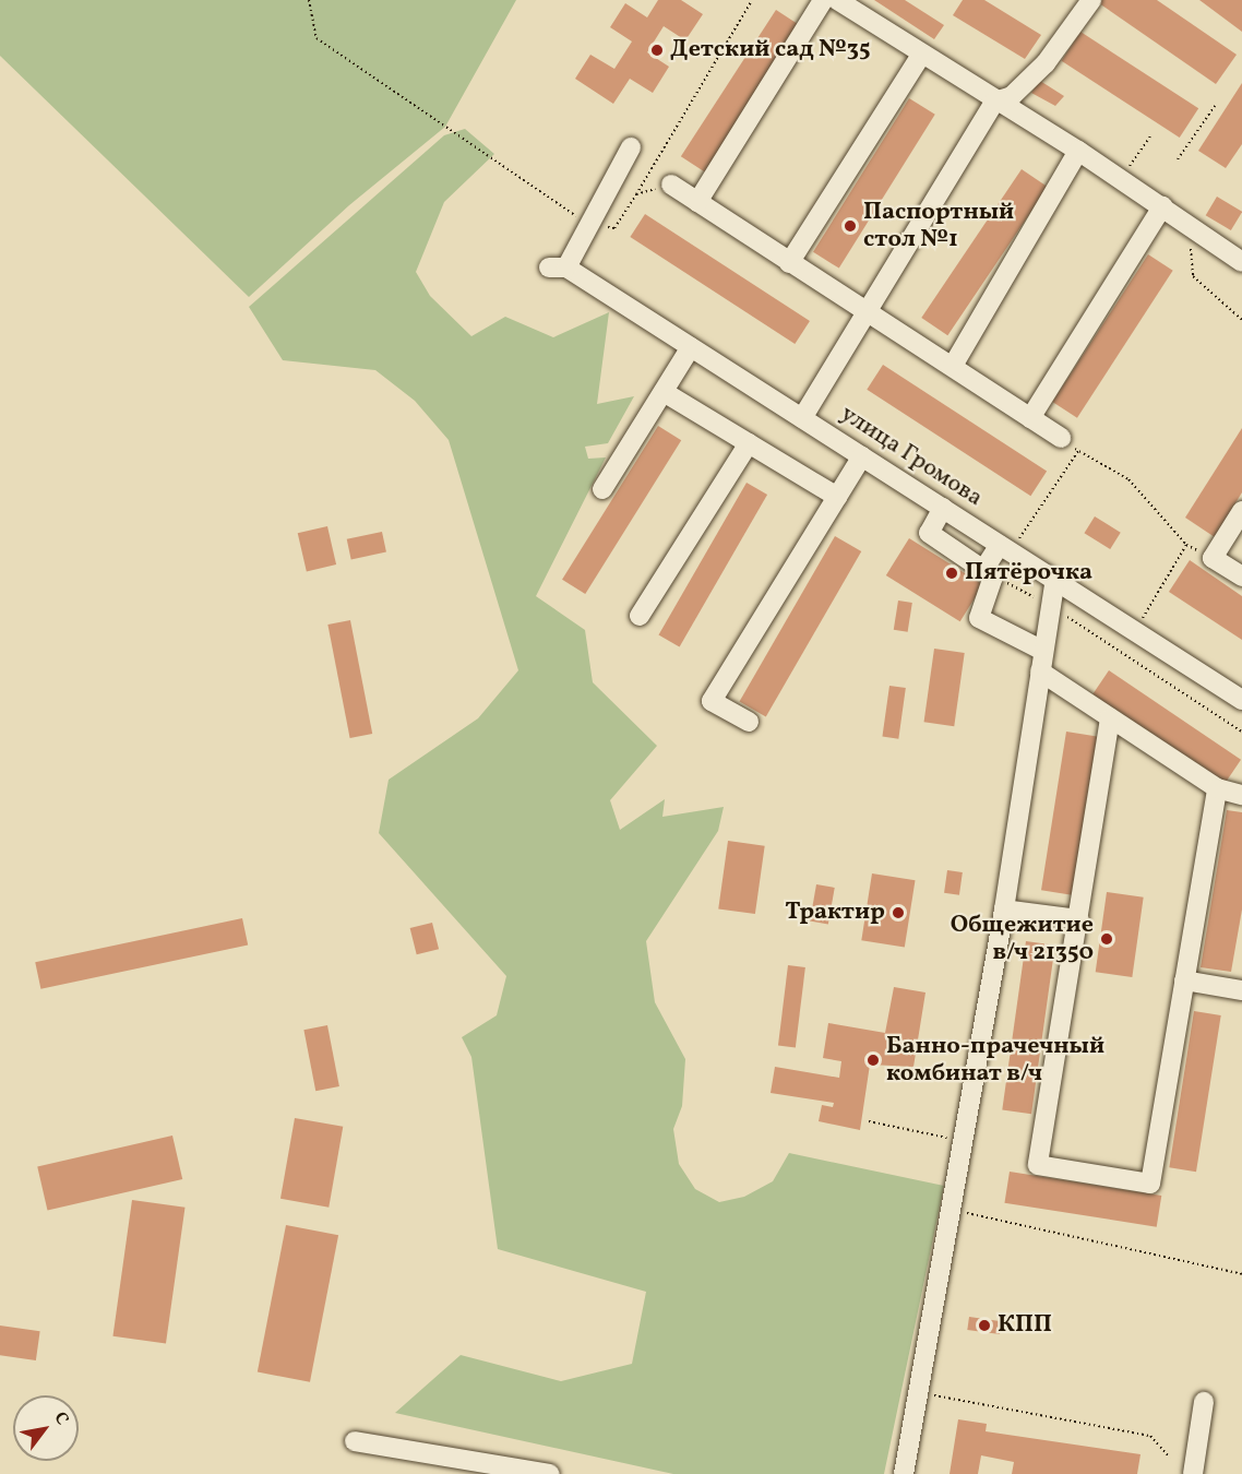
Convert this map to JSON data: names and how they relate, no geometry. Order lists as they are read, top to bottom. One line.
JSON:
{"streets":{"street":["улица Громова"]},"places":["Детский сад №35","Паспортный стол №1","Пятёрочка","Трактир","Общежитие в/ч 21350","Банно-прачечный комбинат в/ч","КПП"],"north":"top right"}
